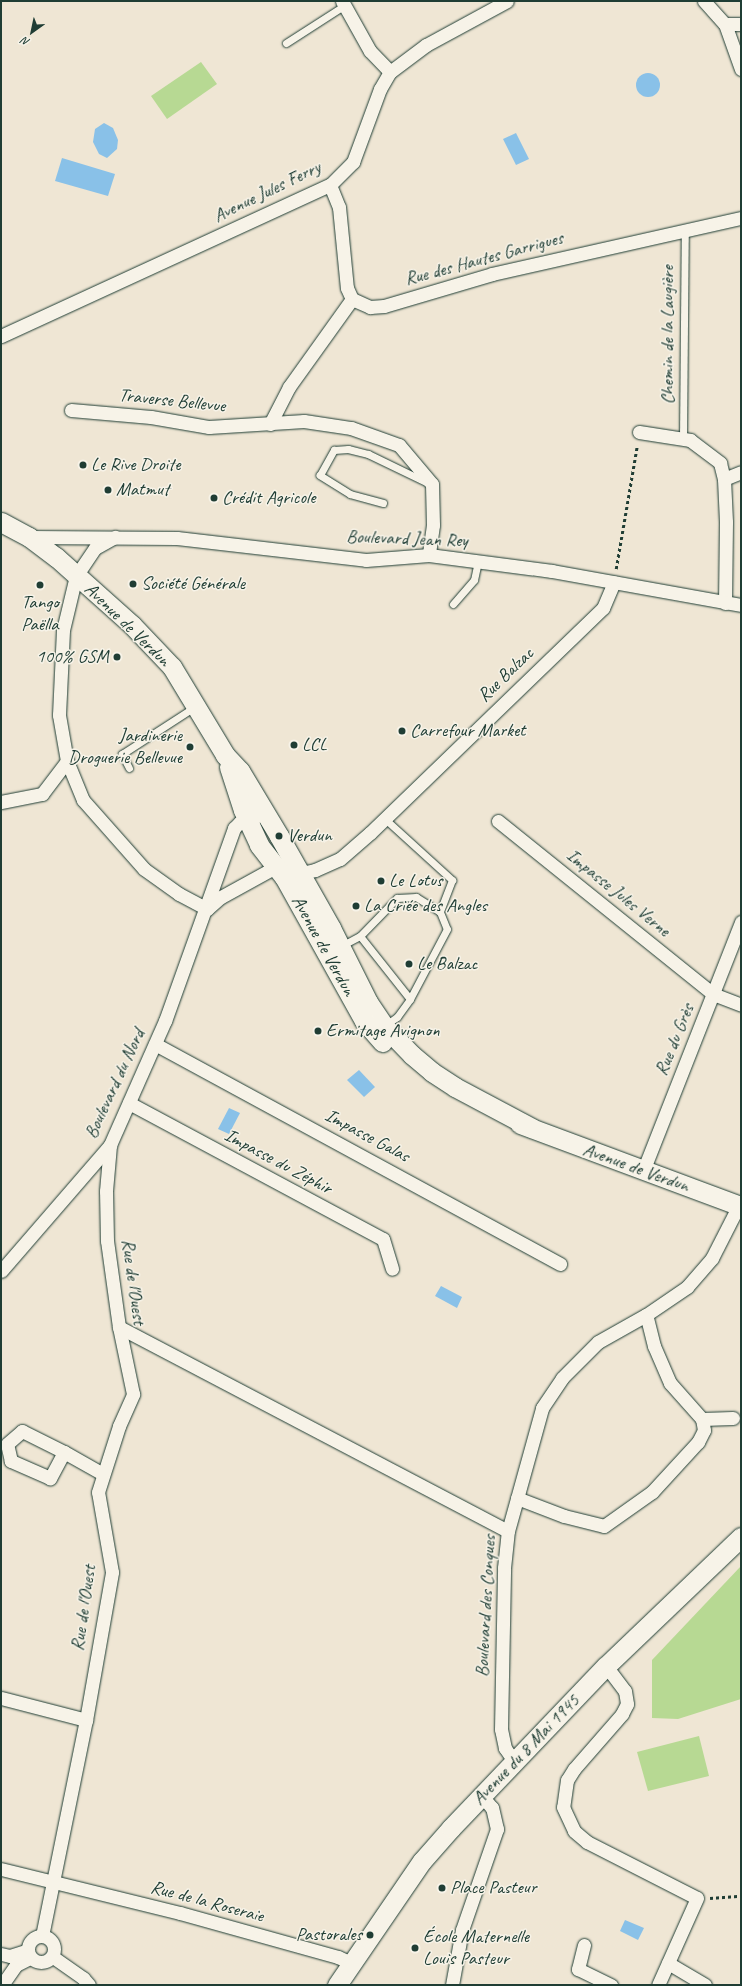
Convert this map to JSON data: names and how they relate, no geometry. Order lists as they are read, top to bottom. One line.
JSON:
{"streets":{"main road":["Avenue de Verdun","Avenue du 8 Mai 1945"],"street":["Avenue Jules Ferry","Rue des Hautes Garrigues","Traverse Bellevue","Boulevard Jean Rey","Rue Balzac","Impasse Jules Verne","Rue du Grès","Boulevard du Nord","Impasse Galas","Impasse du Zéphir","Rue de l'Ouest","Boulevard des Conques","Rue de la Roseraie"],"lane":["Chemin de la Laugière"]},"crossings":[["Rue des Hautes Garrigues","Chemin de la Laugière"],["Boulevard Jean Rey","Avenue de Verdun"],["Boulevard Jean Rey","Rue Balzac"],["Avenue de Verdun","Rue Balzac"],["Avenue de Verdun","Rue du Grès"],["Avenue de Verdun","Boulevard du Nord"],["Avenue de Verdun","Boulevard des Conques"],["Impasse Jules Verne","Rue du Grès"],["Boulevard du Nord","Impasse Galas"],["Boulevard du Nord","Impasse du Zéphir"],["Boulevard du Nord","Rue de l'Ouest"],["Rue de l'Ouest","Rue de la Roseraie"],["Boulevard des Conques","Avenue du 8 Mai 1945"],["Avenue du 8 Mai 1945","Rue de la Roseraie"]],"places":["Le Rive Droite","Matmut","Crédit Agricole","Société Générale","Tango Paëlla","100% GSM","Carrefour Market","LCL","Jardinerie Droguerie Bellevue","Verdun","Le Lotus","La Criée des Angles","Le Balzac","Ermitage Avignon","Place Pasteur","Pastorales","École Maternelle Louis Pasteur"],"north":"bottom left"}
